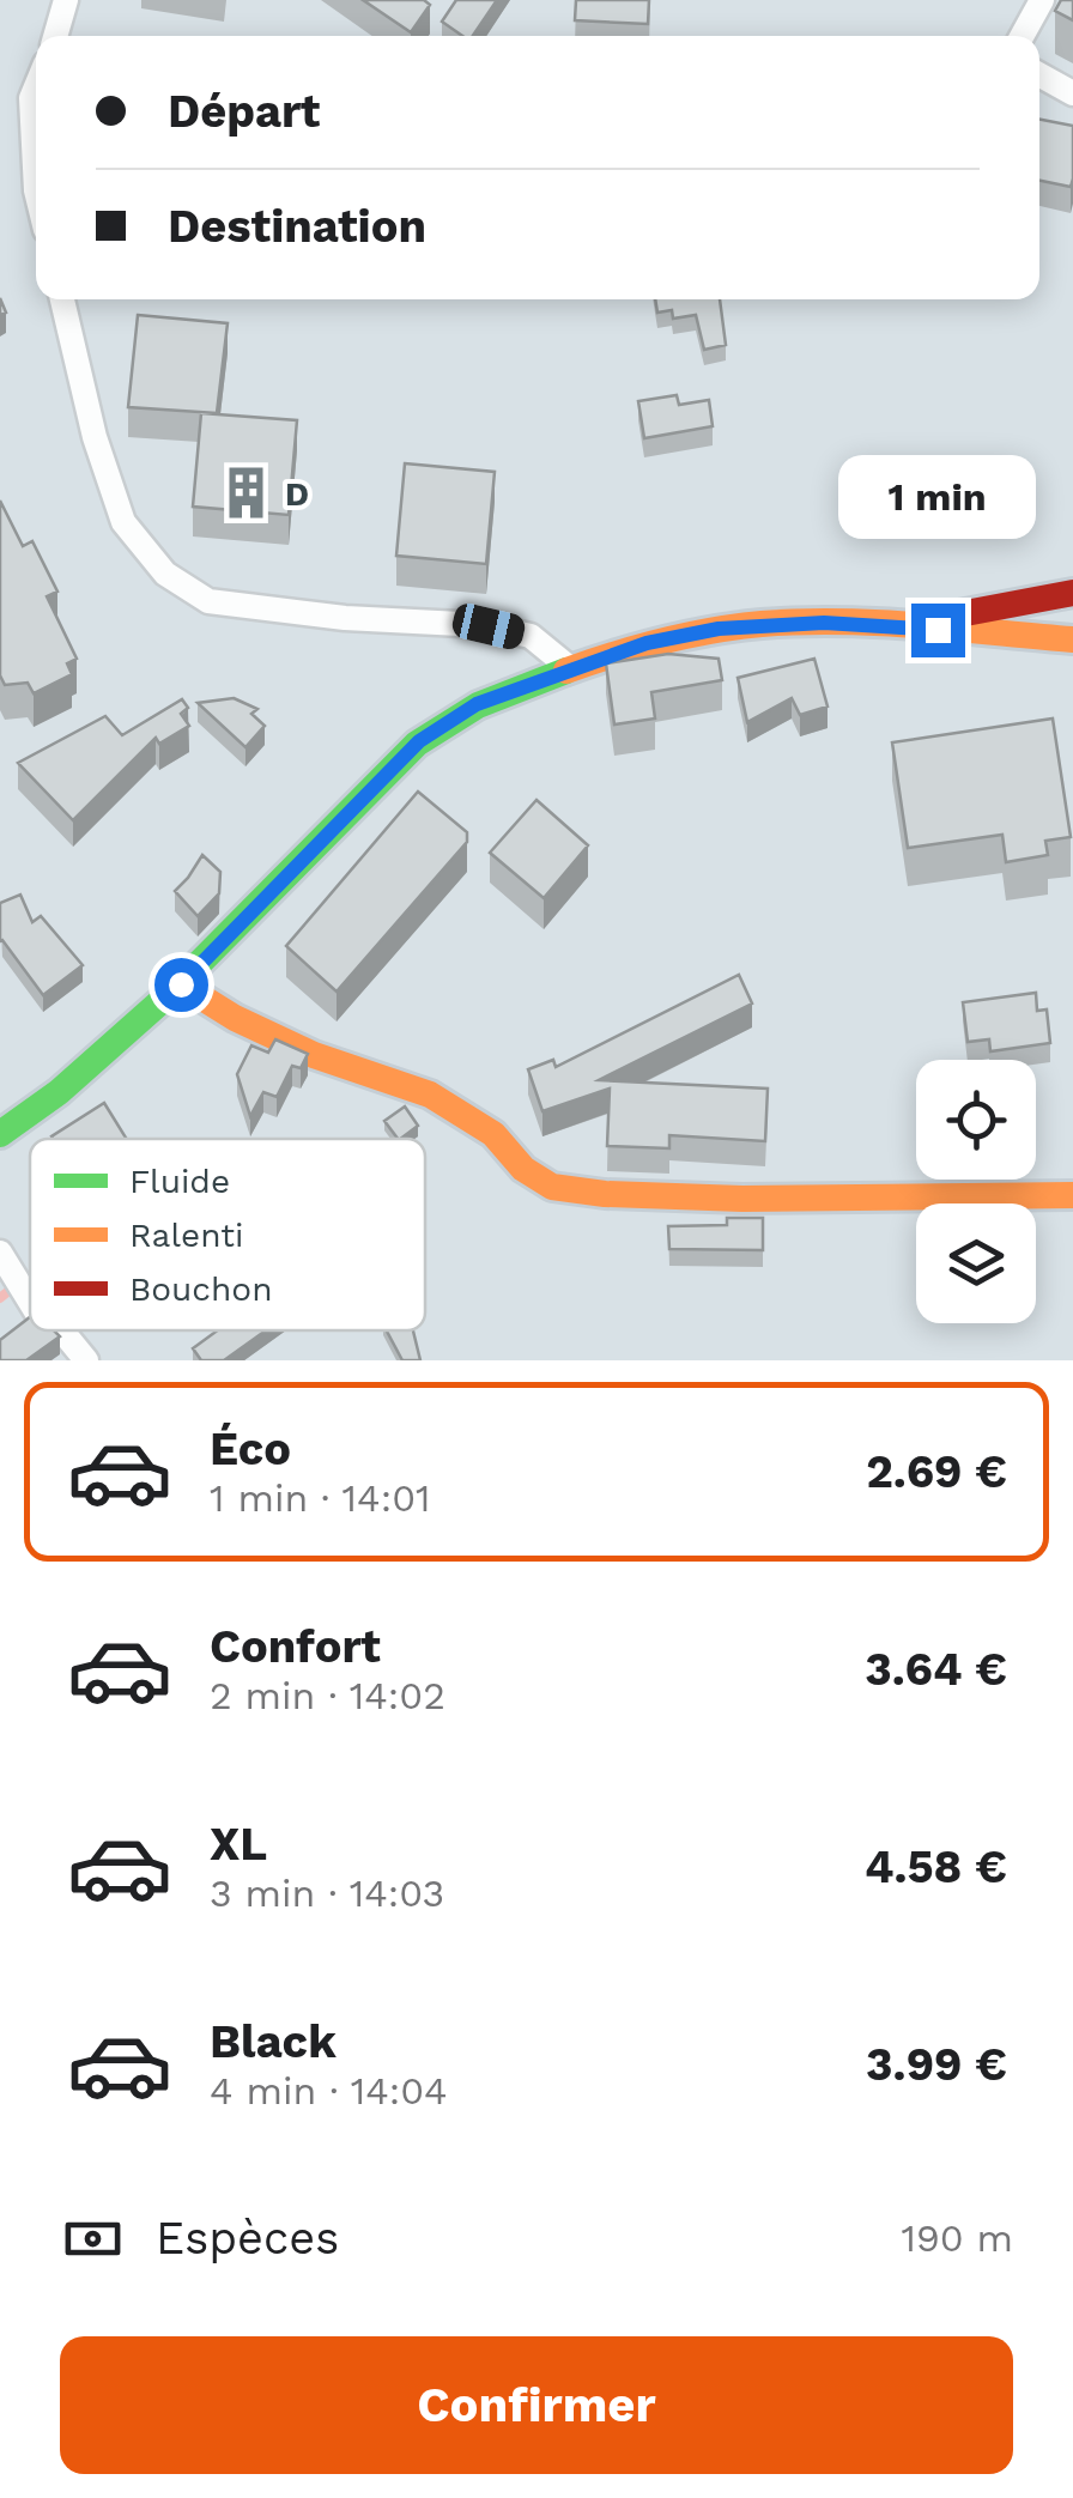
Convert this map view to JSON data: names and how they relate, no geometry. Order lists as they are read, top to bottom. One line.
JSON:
{"places":{"building":["D"]},"legend":["Fluide","Ralenti","Bouchon"],"page":{"banner":["Départ","Destination"],"bubble":"1 min","list":[{"name":"Éco","note":"1 min · 14:01","value":"2.69 €"},{"name":"Confort","note":"2 min · 14:02","value":"3.64 €"},{"name":"XL","note":"3 min · 14:03","value":"4.58 €"},{"name":"Black","note":"4 min · 14:04","value":"3.99 €"}],"pay":["Espèces","190 m"],"buttons":"Confirmer"}}
